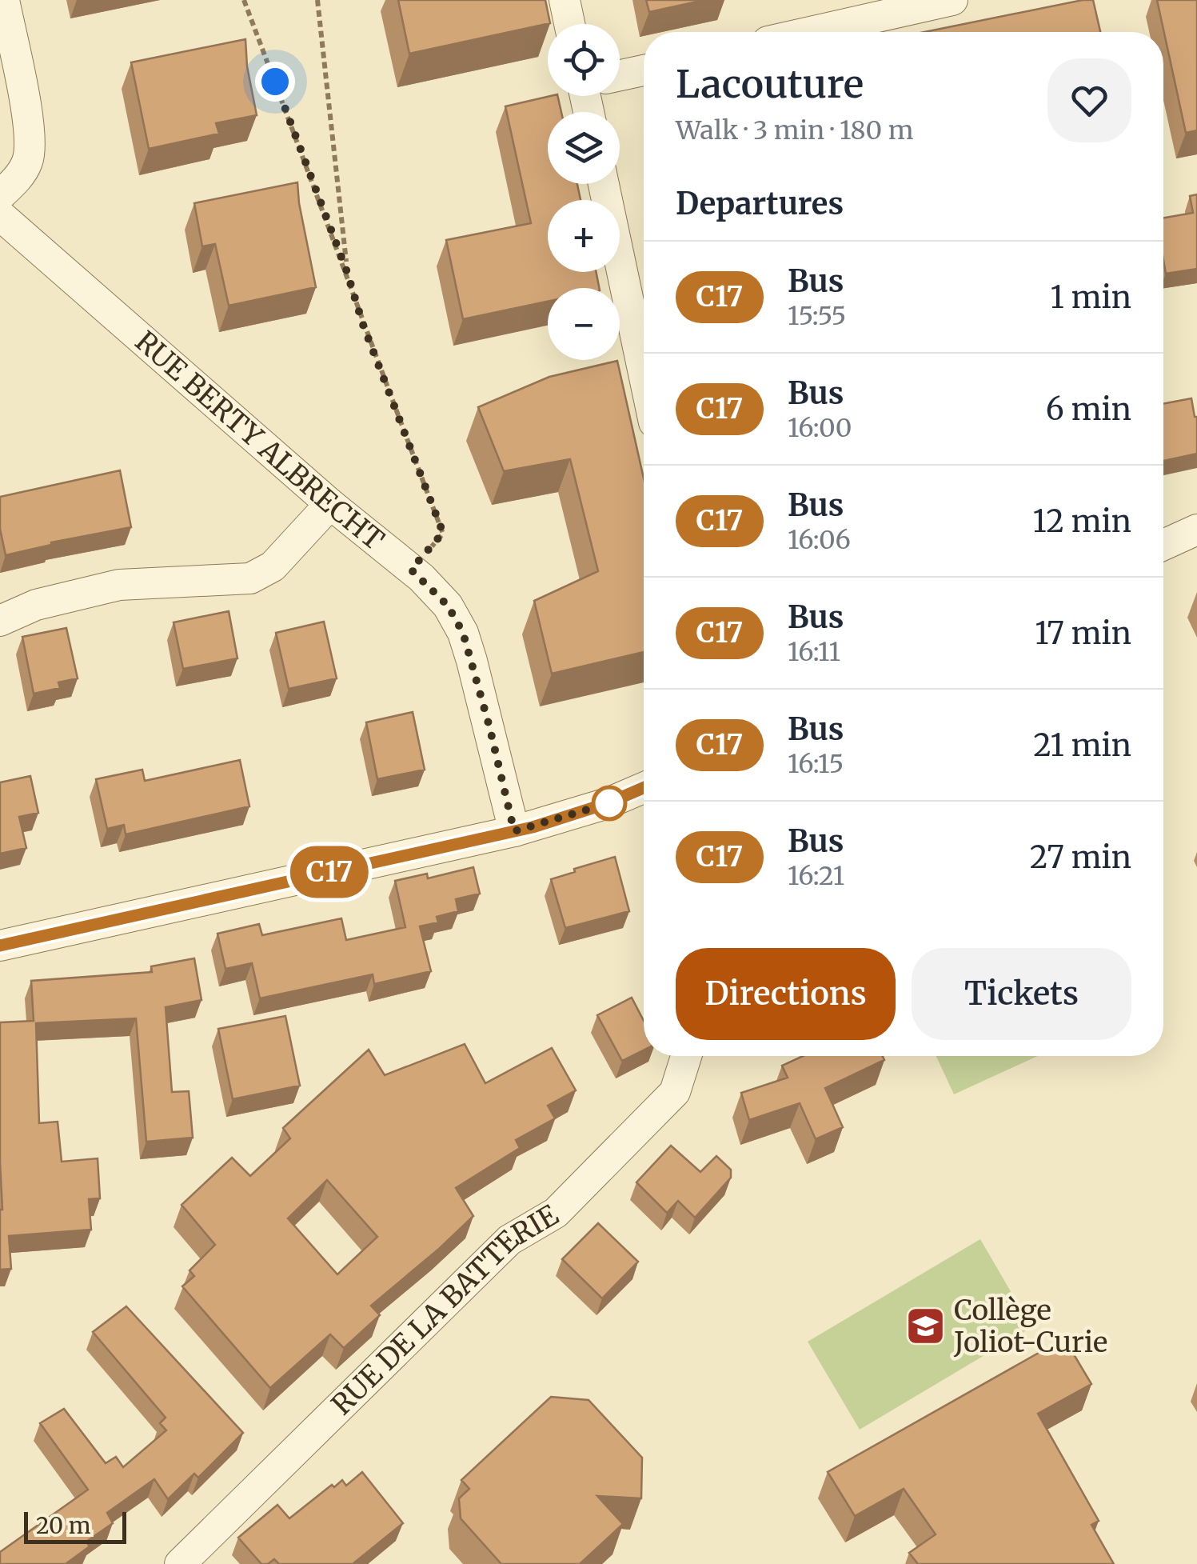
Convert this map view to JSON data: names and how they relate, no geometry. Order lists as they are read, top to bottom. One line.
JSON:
{"streets":{"street":["RUE BERTY ALBRECHT","RUE DE LA BATTERIE"]},"places":{"school or university":["Collège Joliot-Curie"]},"lines":["bus line C17"],"scale_bar":"20 m","page":{"on_map":"C17","map_buttons":["+","−"],"heading":[["Lacouture","Walk · 3 min · 180 m"],"Departures"],"list":[{"mark":"C17","name":"Bus","note":"15:55","value":"1 min"},{"mark":"C17","name":"Bus","note":"16:00","value":"6 min"},{"mark":"C17","name":"Bus","note":"16:06","value":"12 min"},{"mark":"C17","name":"Bus","note":"16:11","value":"17 min"},{"mark":"C17","name":"Bus","note":"16:15","value":"21 min"},{"mark":"C17","name":"Bus","note":"16:21","value":"27 min"}],"buttons":["Directions","Tickets"],"scale":"20 m"}}
